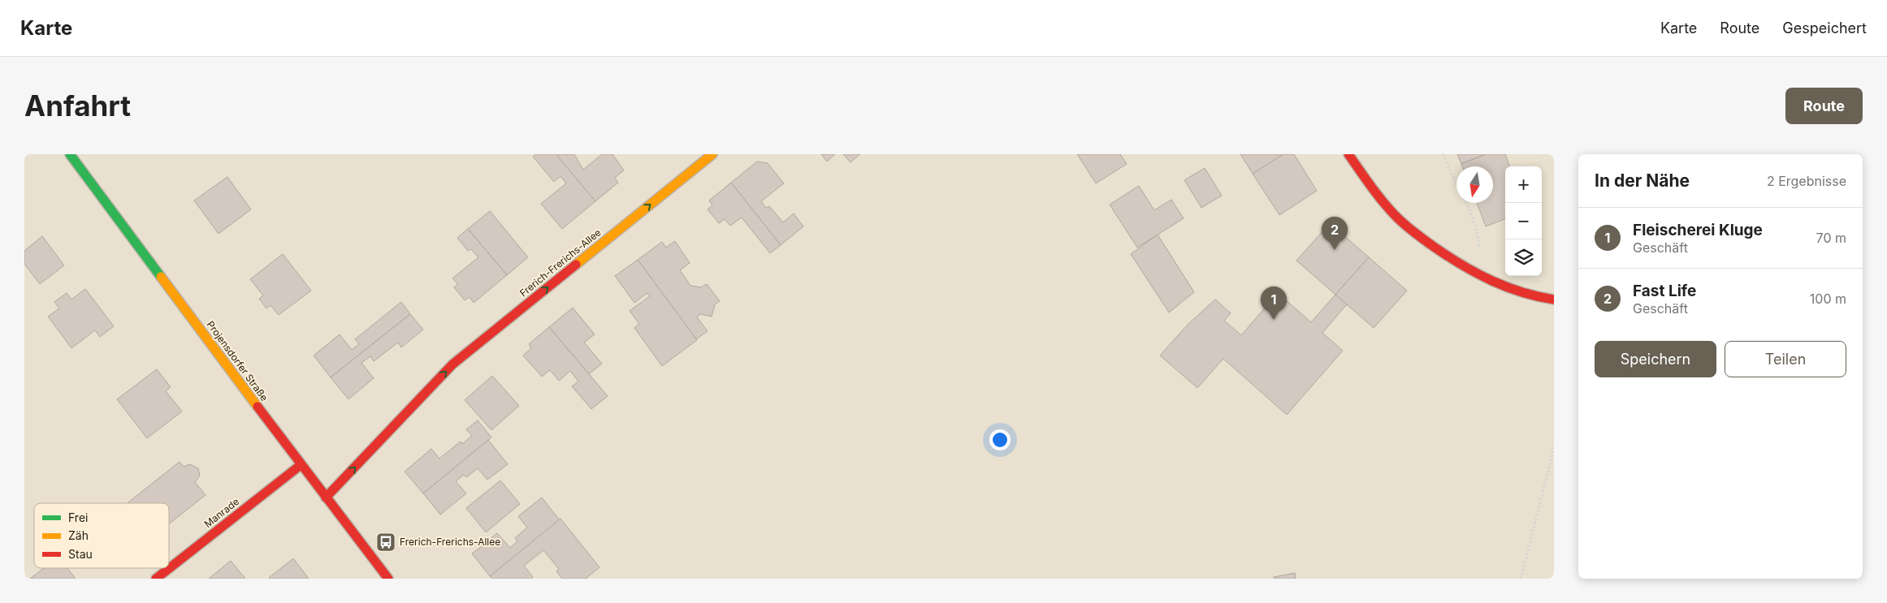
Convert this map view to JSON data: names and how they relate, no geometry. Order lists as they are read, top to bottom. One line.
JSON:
{"streets":{"street":["Frerich-Frerichs-Allee","Projensdorfer Straße","Manrade"]},"crossings":[["Frerich-Frerichs-Allee","Projensdorfer Straße"],["Projensdorfer Straße","Manrade"]],"one_way":["Frerich-Frerichs-Allee"],"places":{"bus stop":["Frerich-Frerichs-Allee"]},"legend":["Frei","Zäh","Stau"],"north":"bottom","page":{"header":"Karte","nav":["Karte","Route","Gespeichert"],"buttons":["Route",["Speichern","Teilen"]],"title":"Anfahrt","heading":["In der Nähe","2 Ergebnisse"],"map_buttons":["+","−"],"list":[{"mark":"1","name":"Fleischerei Kluge","note":"Geschäft","value":"70 m"},{"mark":"2","name":"Fast Life","note":"Geschäft","value":"100 m"}],"pins":["2","1"]}}
